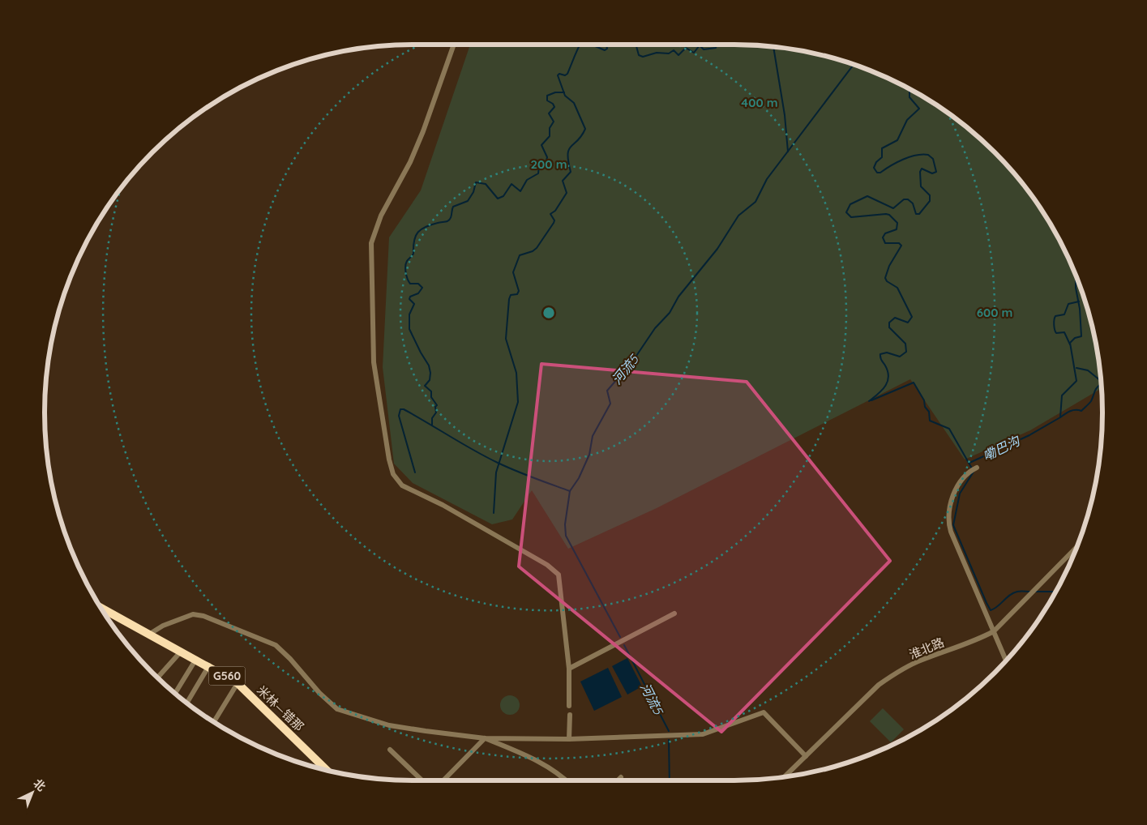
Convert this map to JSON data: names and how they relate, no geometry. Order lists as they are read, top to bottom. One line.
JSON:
{"streets":{"highway":["G560","米林—错那"],"street":["淮北路"]},"water":["河流5","嘞巴沟"],"north":"top right","rings":["400 m","200 m","600 m"]}
